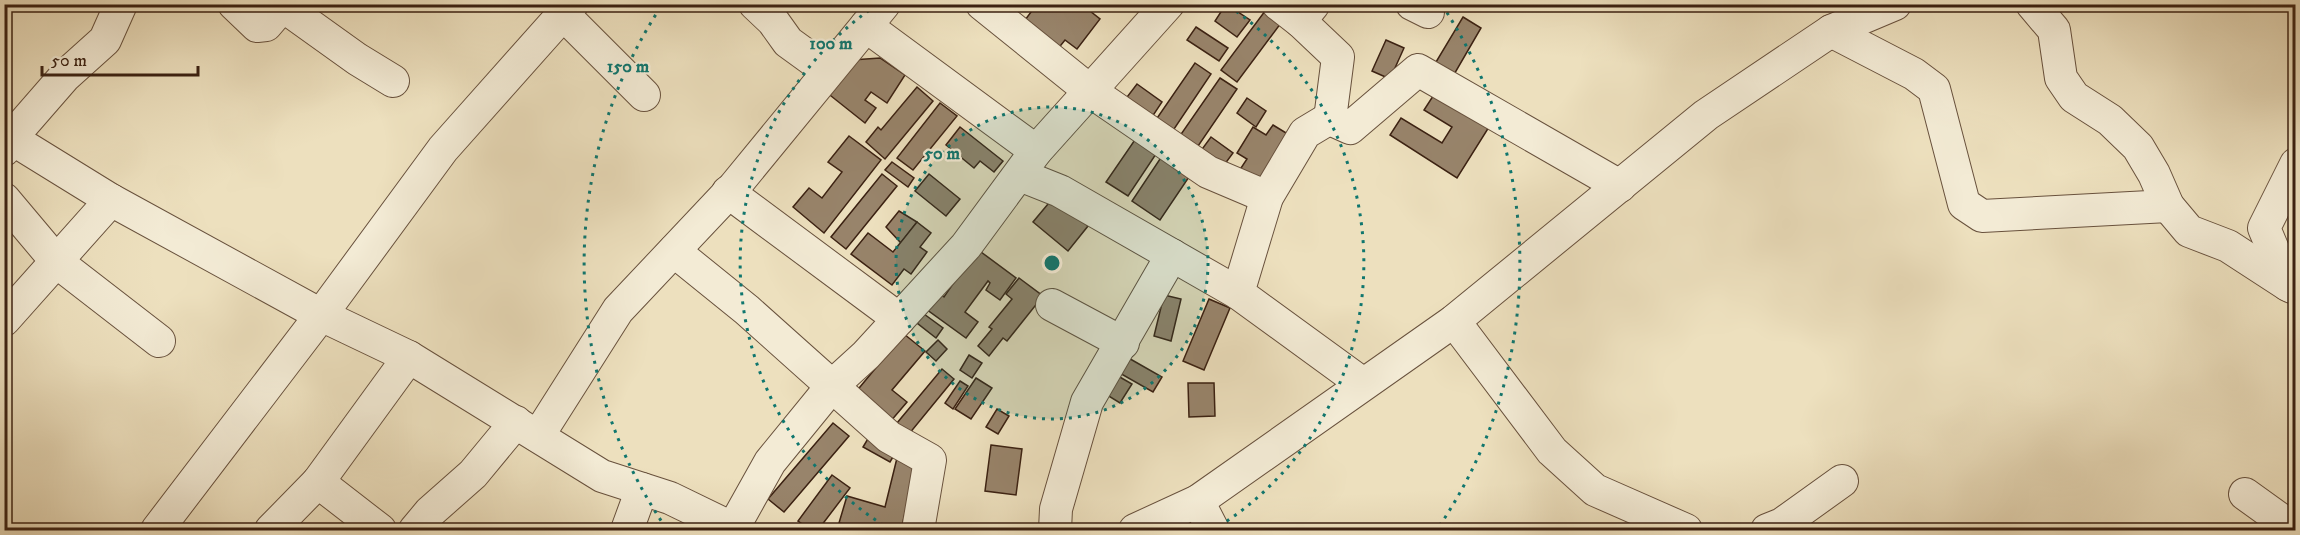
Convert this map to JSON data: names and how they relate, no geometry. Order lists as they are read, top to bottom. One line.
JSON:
{"scale_bar":"50 m","rings":["100 m","150 m","50 m"]}
